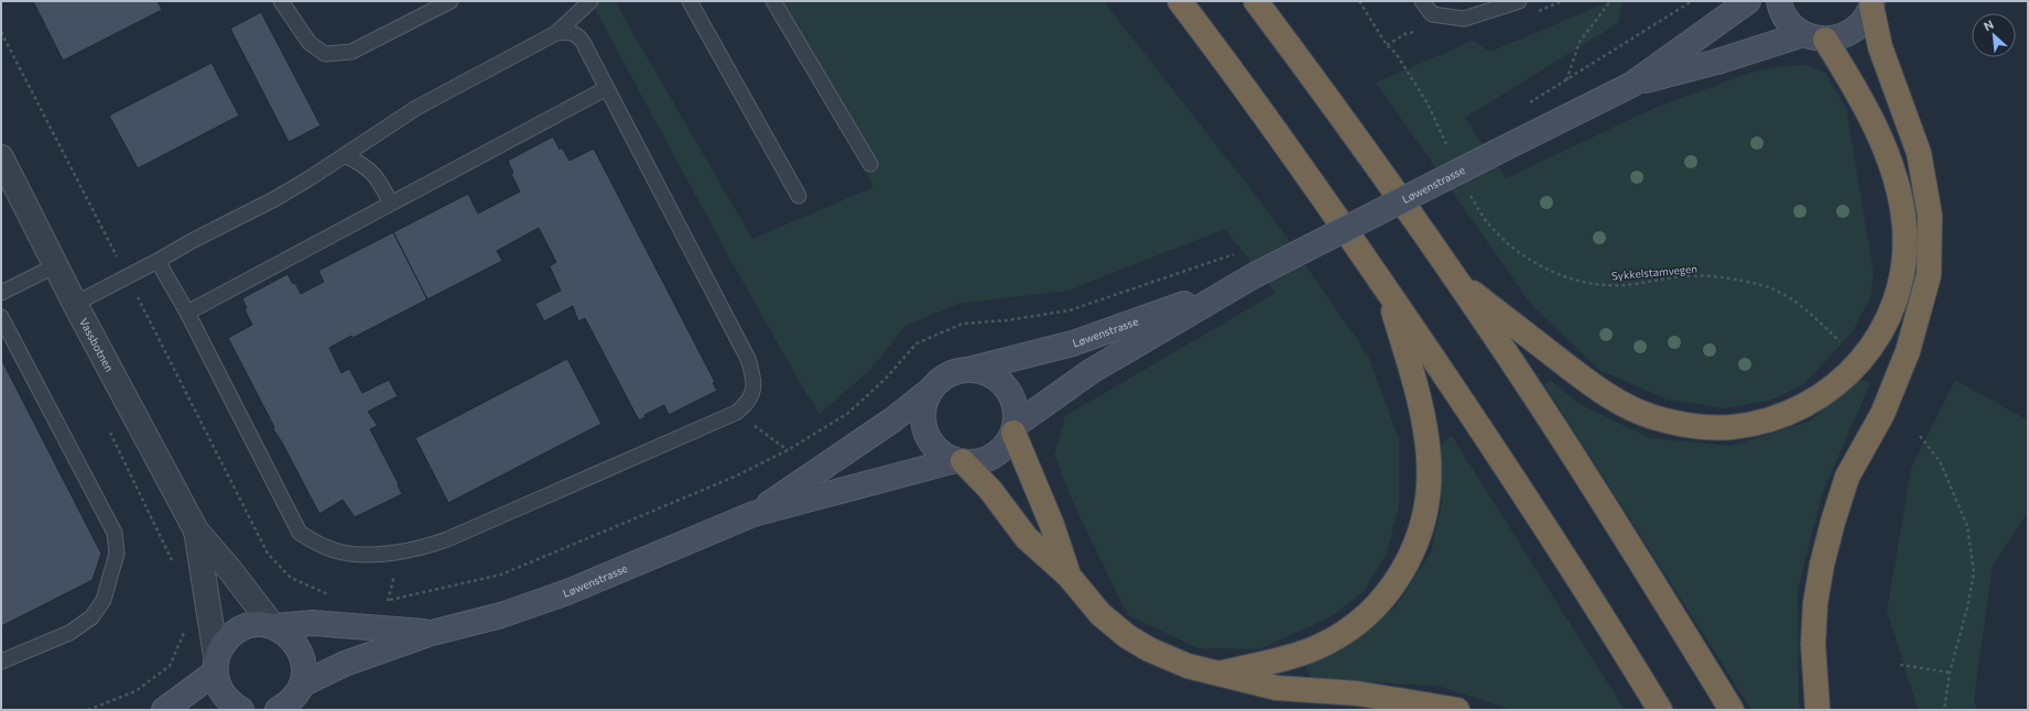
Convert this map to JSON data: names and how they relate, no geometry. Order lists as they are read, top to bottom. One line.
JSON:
{"streets":{"main road":["Løwenstrasse"],"street":["Vassbotnen"],"path":["Sykkelstamvegen"]},"crossings":[["Løwenstrasse","Vassbotnen"]],"north":"top left"}
